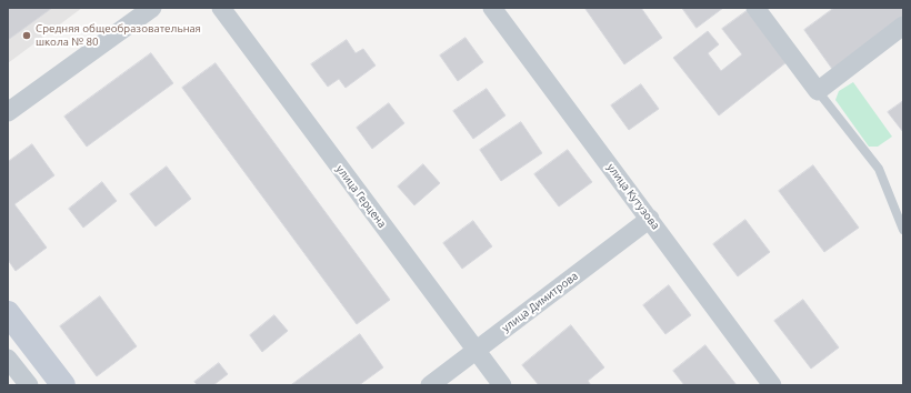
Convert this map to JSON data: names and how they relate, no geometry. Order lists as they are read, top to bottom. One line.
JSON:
{"streets":{"street":["улица Герцена","улица Кутузова","улица Димитрова"]},"crossings":[["улица Герцена","улица Димитрова"],["улица Кутузова","улица Димитрова"]],"places":["Средняя общеобразовательная школа № 80"]}
